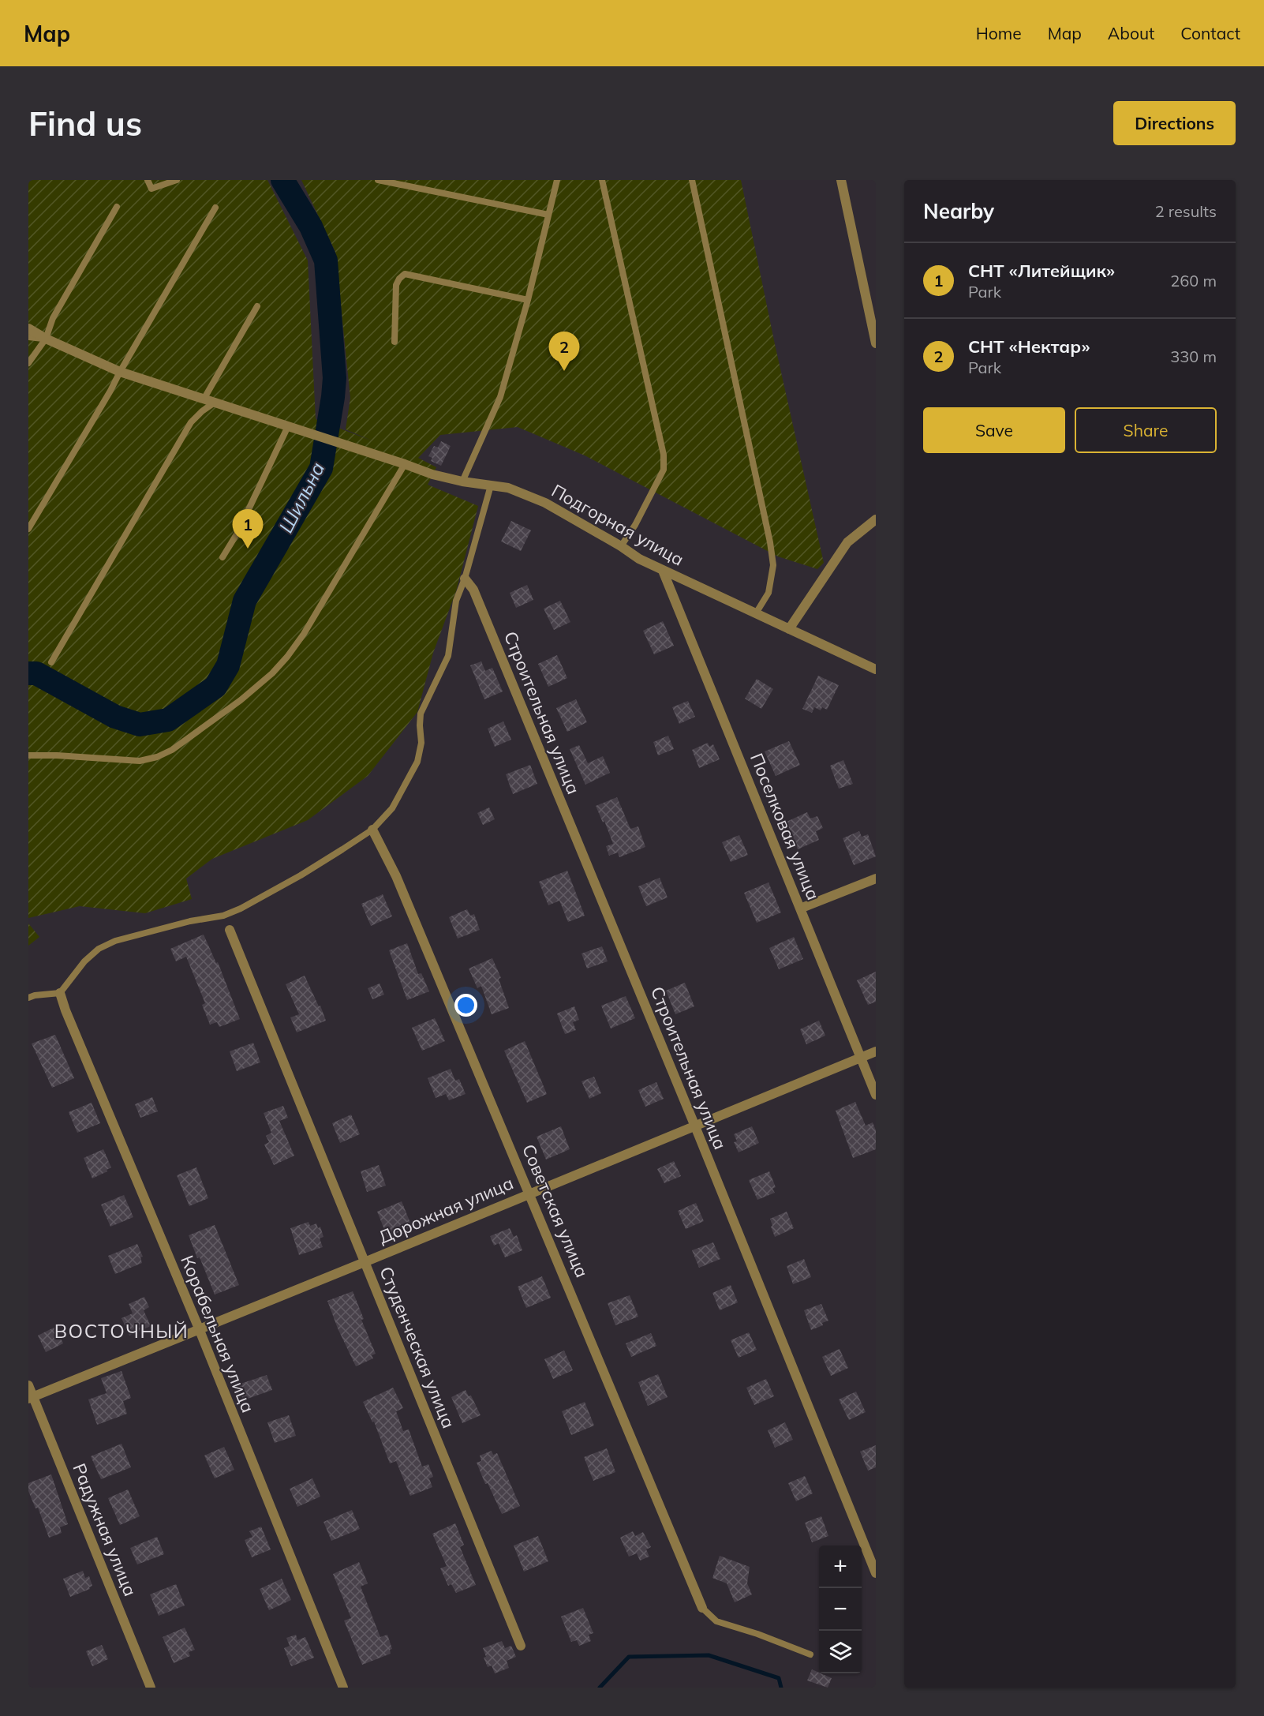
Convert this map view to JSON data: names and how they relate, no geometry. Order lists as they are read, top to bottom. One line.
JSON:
{"streets":{"street":["Подгорная улица","Строительная улица","Поселковая улица","Дорожная улица","Советская улица","Корабельная улица","Студенческая улица","Радужная улица"]},"crossings":[["Подгорная улица","Поселковая улица"],["Строительная улица","Дорожная улица"],["Поселковая улица","Дорожная улица"],["Дорожная улица","Советская улица"],["Дорожная улица","Корабельная улица"],["Дорожная улица","Студенческая улица"],["Дорожная улица","Радужная улица"]],"districts":["ВОСТОЧНЫЙ"],"water":["Шильна"],"page":{"header":"Map","nav":["Home","Map","About","Contact"],"buttons":["Directions",["Save","Share"]],"title":"Find us","heading":["Nearby","2 results"],"list":[{"mark":"1","name":"СНТ «Литейщик»","note":"Park","value":"260 m"},{"mark":"2","name":"СНТ «Нектар»","note":"Park","value":"330 m"}],"pins":["2","1"],"map_buttons":["+","−"]}}
